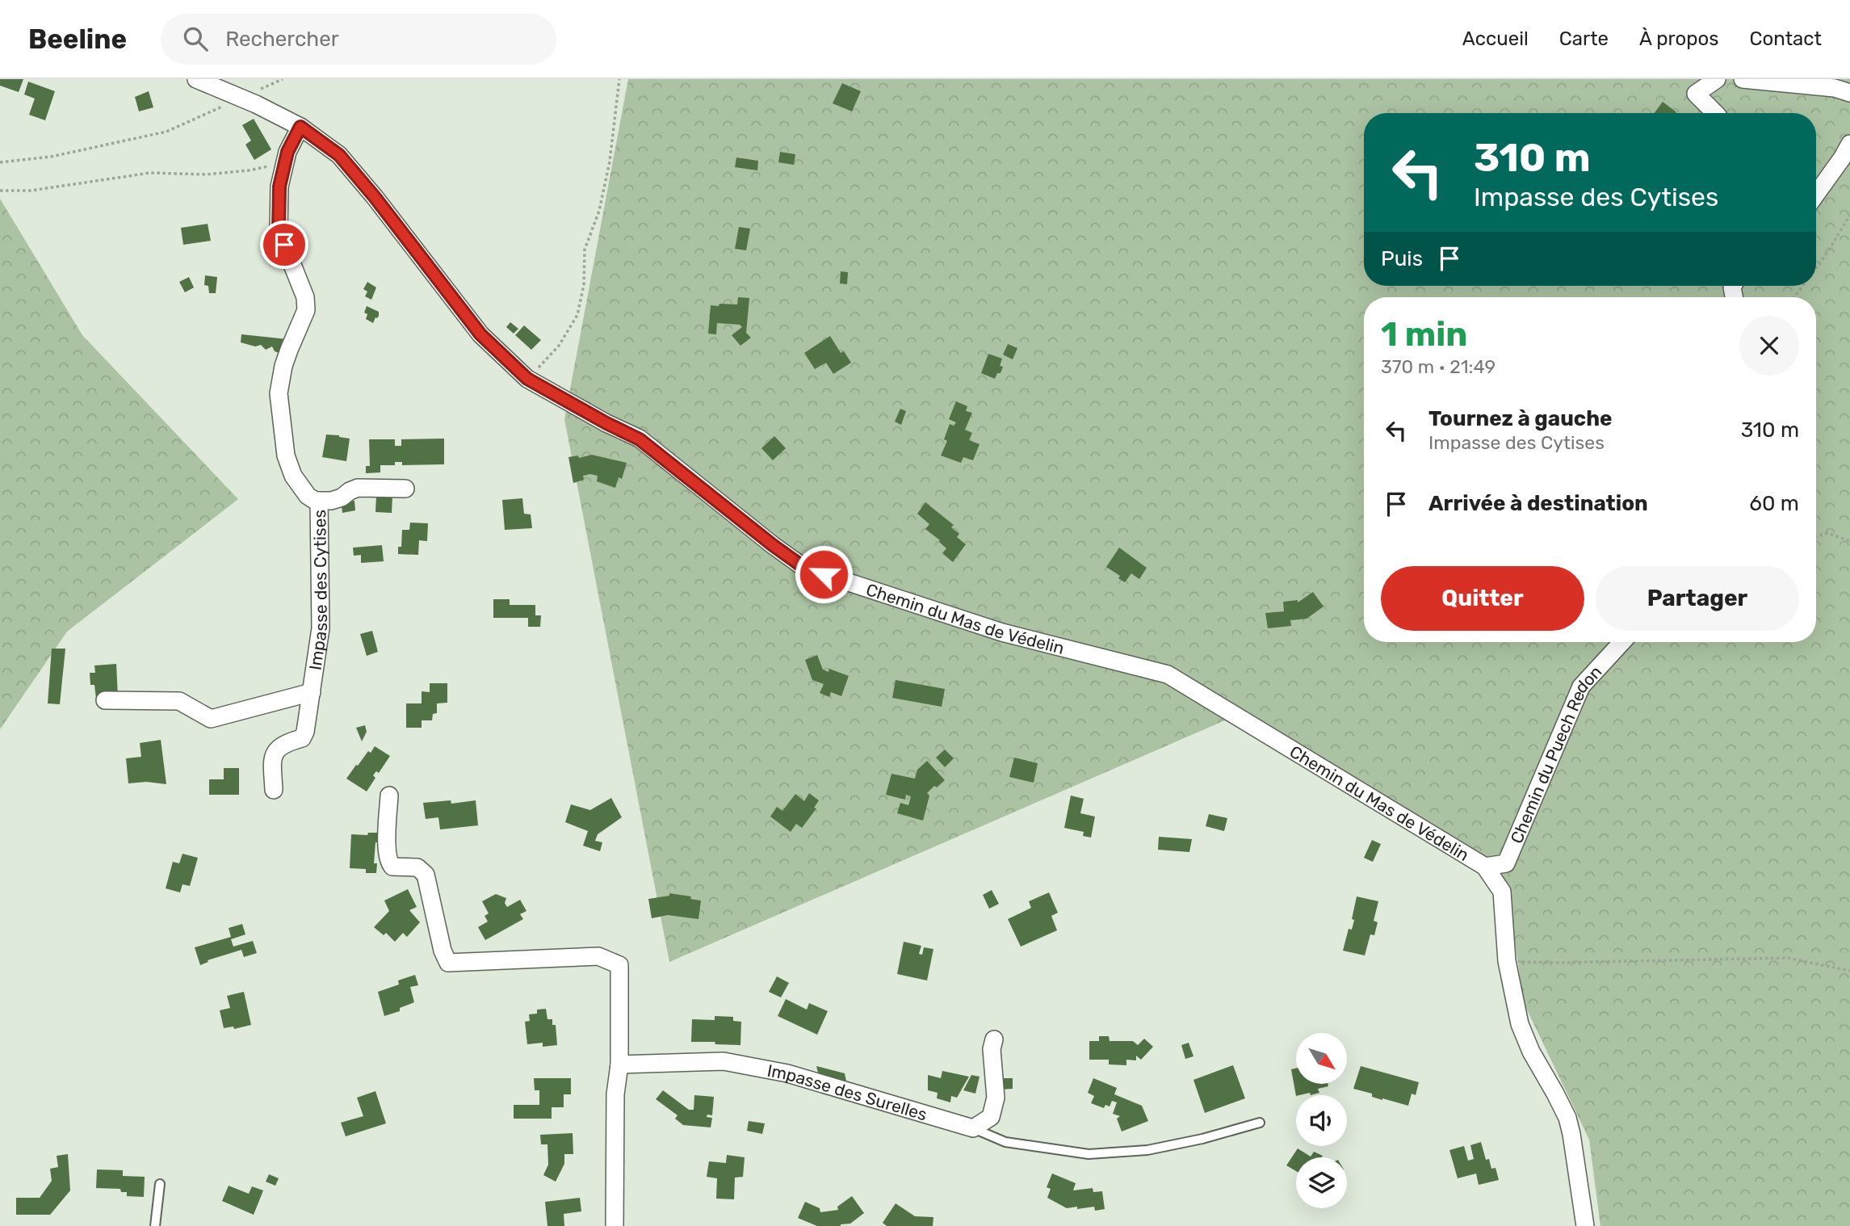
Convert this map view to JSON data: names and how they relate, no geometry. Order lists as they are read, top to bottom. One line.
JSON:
{"streets":{"street":["Impasse des Cytises","Chemin du Mas de Védelin","Chemin du Puech Redon","Impasse des Surelles"]},"crossings":[["Impasse des Cytises","Chemin du Mas de Védelin"],["Chemin du Mas de Védelin","Chemin du Puech Redon"]],"north":"bottom right","page":{"header":"Beeline","search":"Rechercher","nav":["Accueil","Carte","À propos","Contact"],"turn":["310 m","Impasse des Cytises"],"then":"Puis","heading":["1 min","370 m · 21:49"],"list":[{"name":"Tournez à gauche","note":"Impasse des Cytises","value":"310 m"},{"name":"Arrivée à destination","value":"60 m"}],"buttons":["Quitter","Partager"]}}
